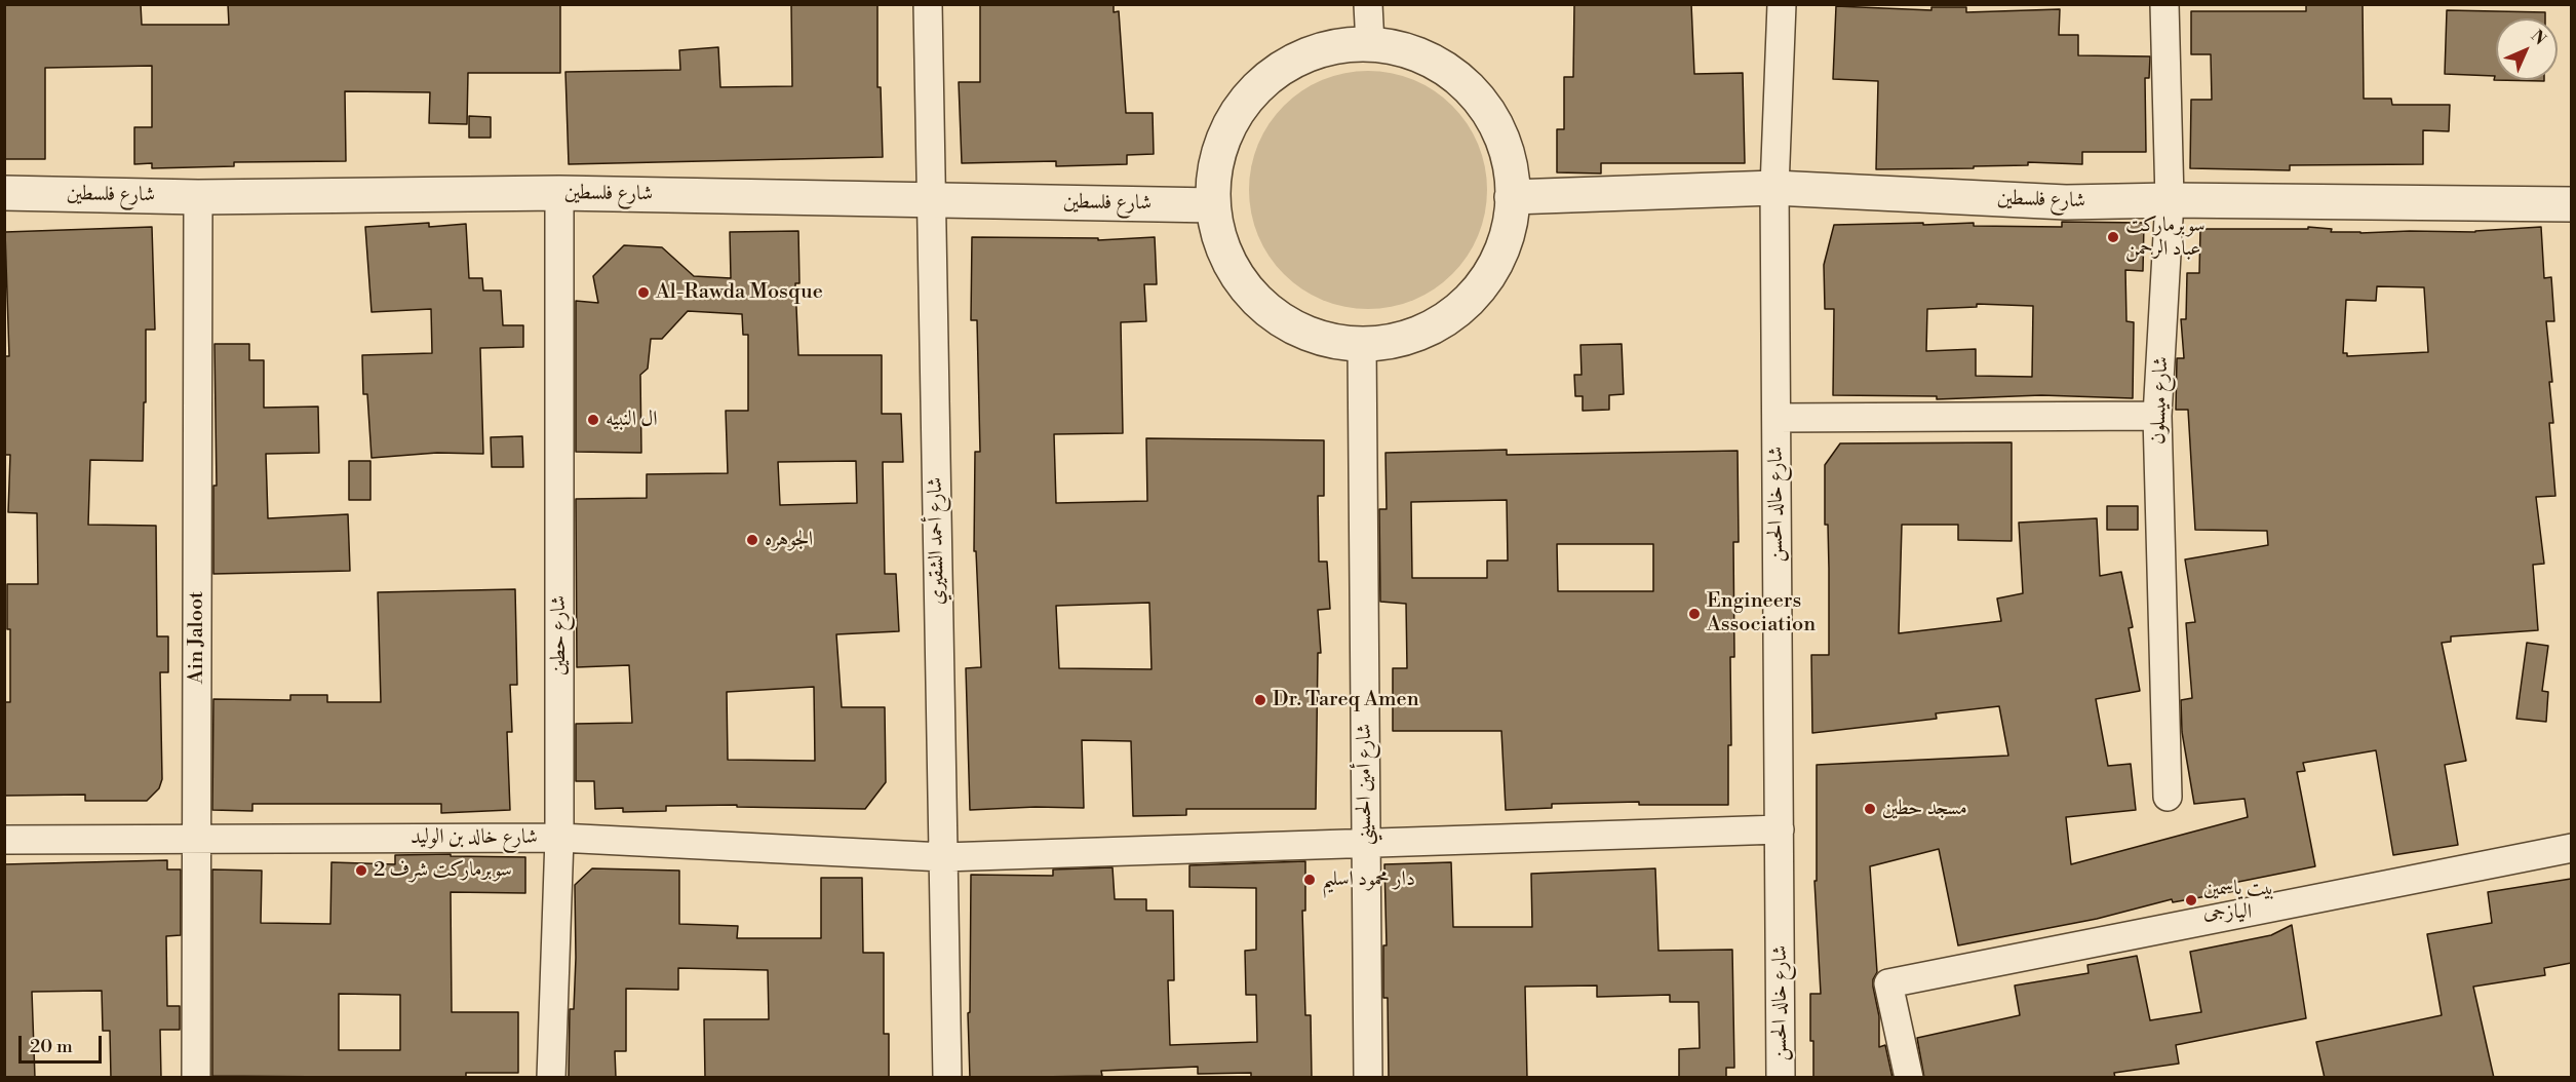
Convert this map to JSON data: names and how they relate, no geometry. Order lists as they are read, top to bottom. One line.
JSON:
{"streets":{"street":["شارع فلسطين","شارع ميسلون","شارع خالد الحسن","شارع أحمد الشقيري","شارع حطين","Ain Jaloot","شارع أمين الحسيني","شارع خالد بن الوليد"]},"crossings":[["شارع فلسطين","شارع ميسلون"],["شارع فلسطين","شارع خالد الحسن"],["شارع فلسطين","شارع أحمد الشقيري"],["شارع فلسطين","شارع حطين"],["شارع فلسطين","Ain Jaloot"],["شارع خالد الحسن","شارع خالد بن الوليد"],["شارع أحمد الشقيري","شارع خالد بن الوليد"],["شارع حطين","شارع خالد بن الوليد"],["Ain Jaloot","شارع خالد بن الوليد"],["شارع أمين الحسيني","شارع خالد بن الوليد"]],"places":["سوبرماركت عباد الرحمن","Al-Rawda Mosque","ال النبيه","الجوهره","Engineers Association","Dr. Tareq Amen","مسجد حطين","سوبرماركت شرف 2","دار محمود اسليم","بيت ياسمين اليازجى"],"scale_bar":"20 m","north":"top right"}
